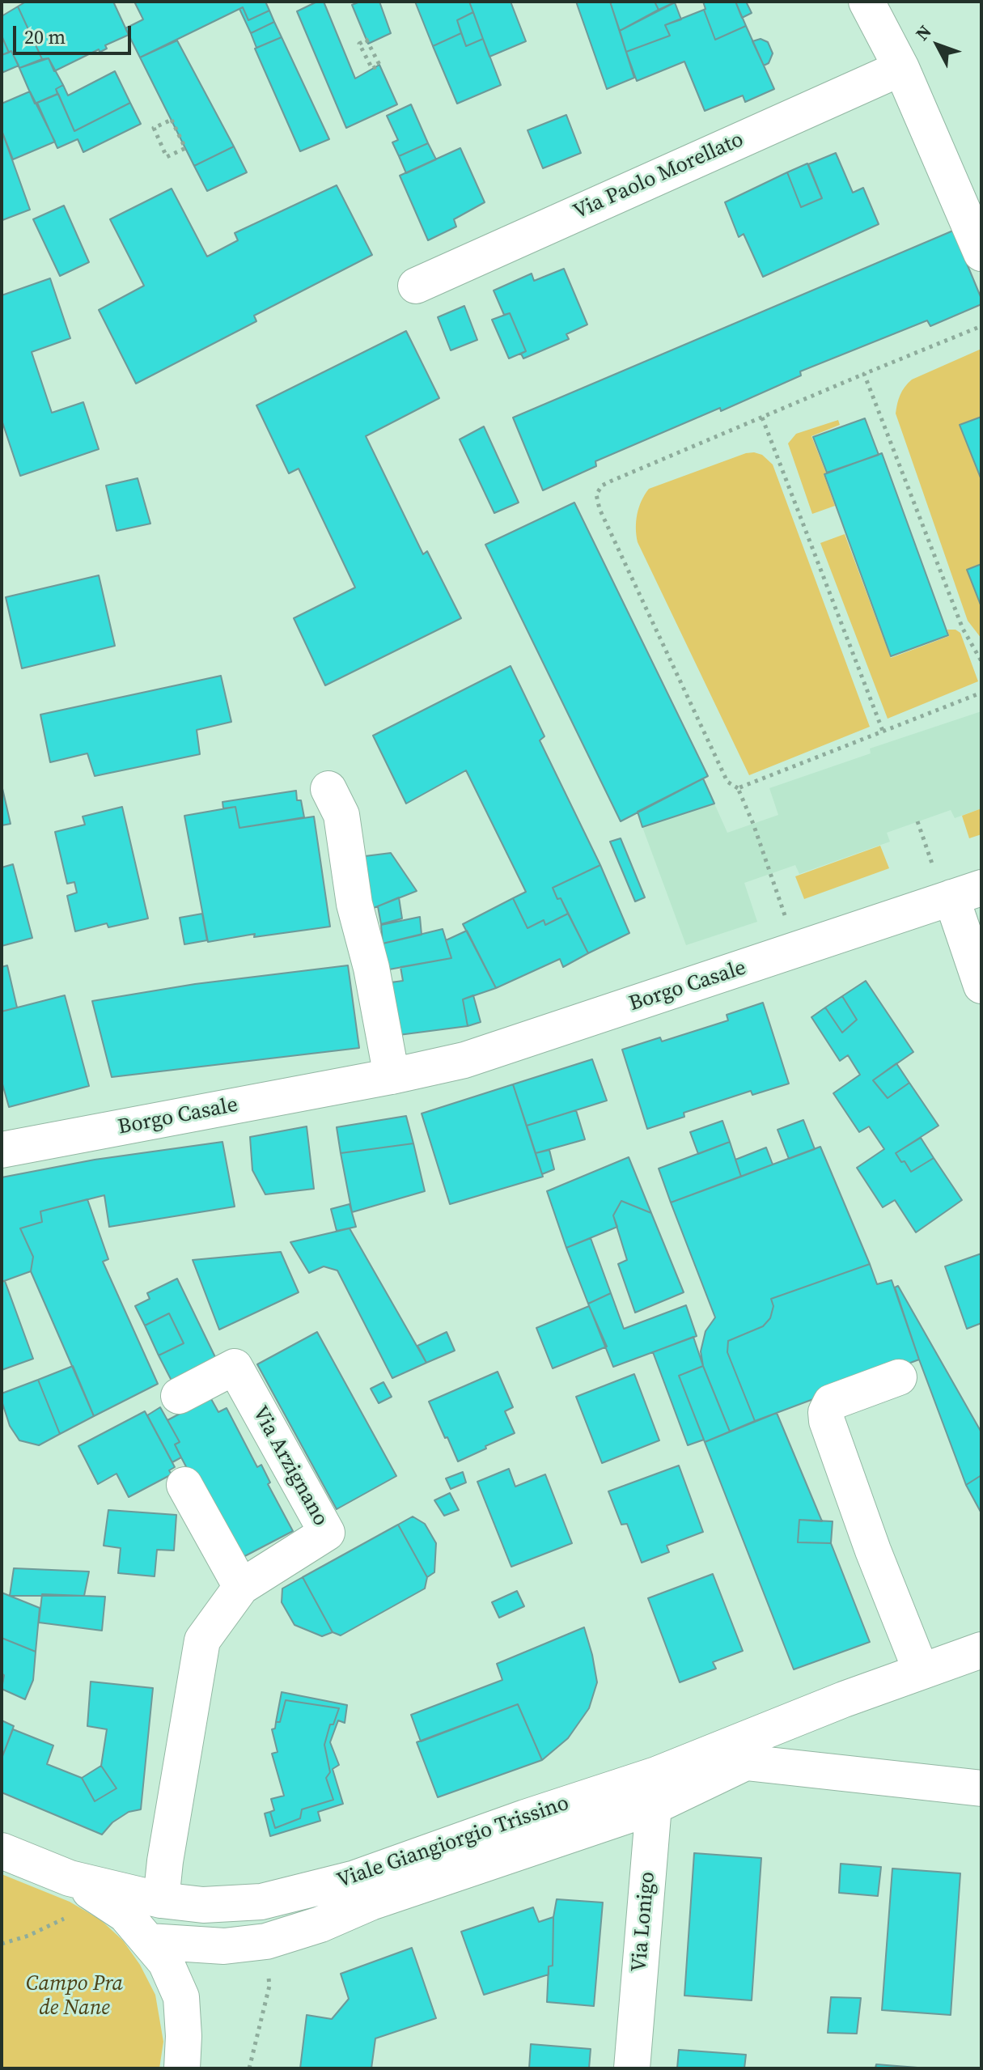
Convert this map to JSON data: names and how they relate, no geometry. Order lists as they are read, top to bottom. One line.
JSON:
{"streets":{"street":["Via Paolo Morellato","Borgo Casale","Via Arzignano","Viale Giangiorgio Trissino","Via Lonigo"]},"crossings":[["Via Arzignano","Viale Giangiorgio Trissino"],["Viale Giangiorgio Trissino","Via Lonigo"]],"parks":["Campo Pra de Nane"],"scale_bar":"20 m","north":"top left"}
